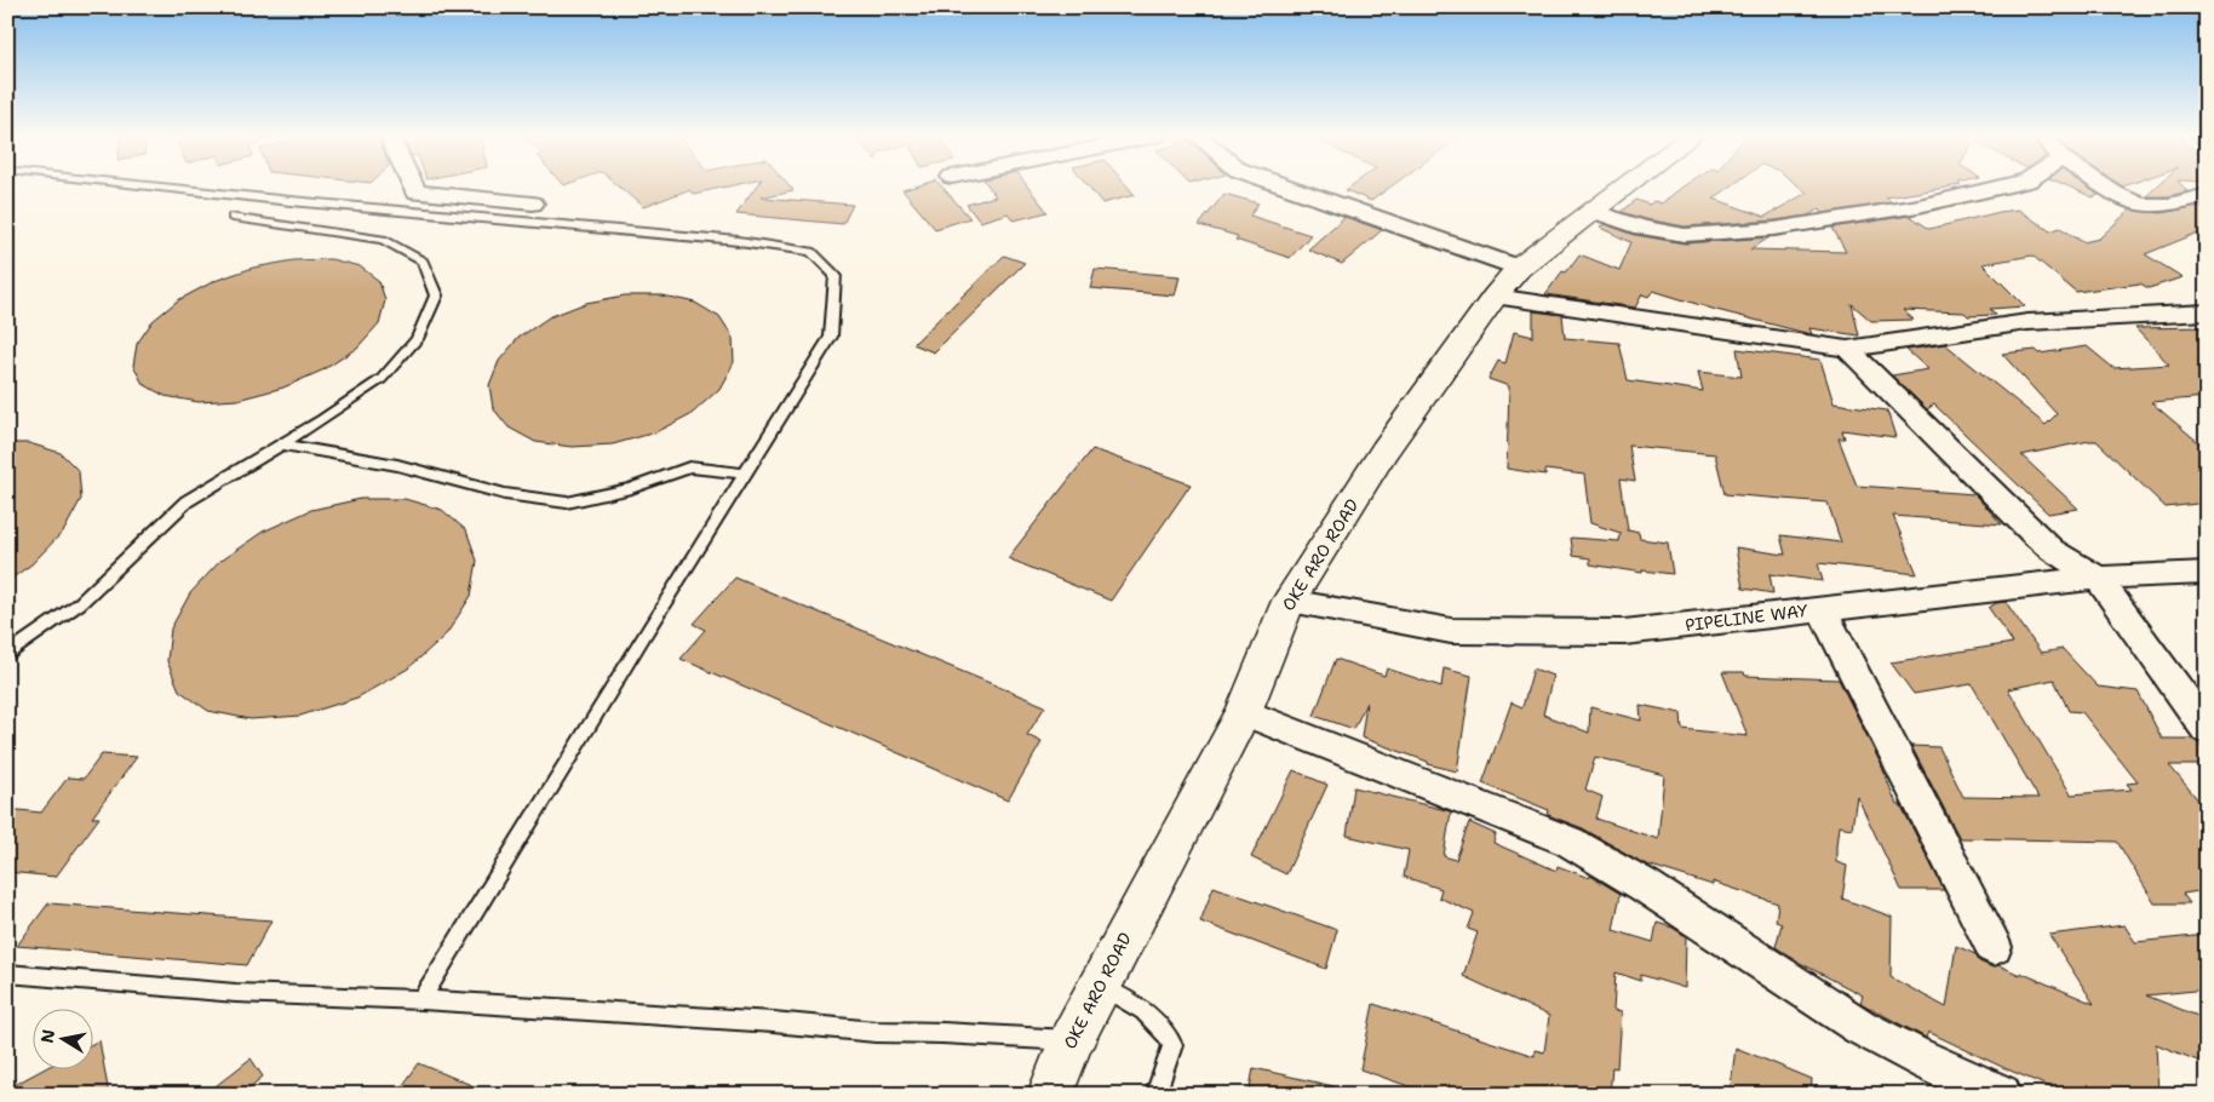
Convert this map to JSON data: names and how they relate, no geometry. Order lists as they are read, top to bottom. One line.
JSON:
{"streets":{"main road":["OKE ARO ROAD"],"street":["PIPELINE WAY"]},"crossings":[["OKE ARO ROAD","PIPELINE WAY"]],"north":"left"}
